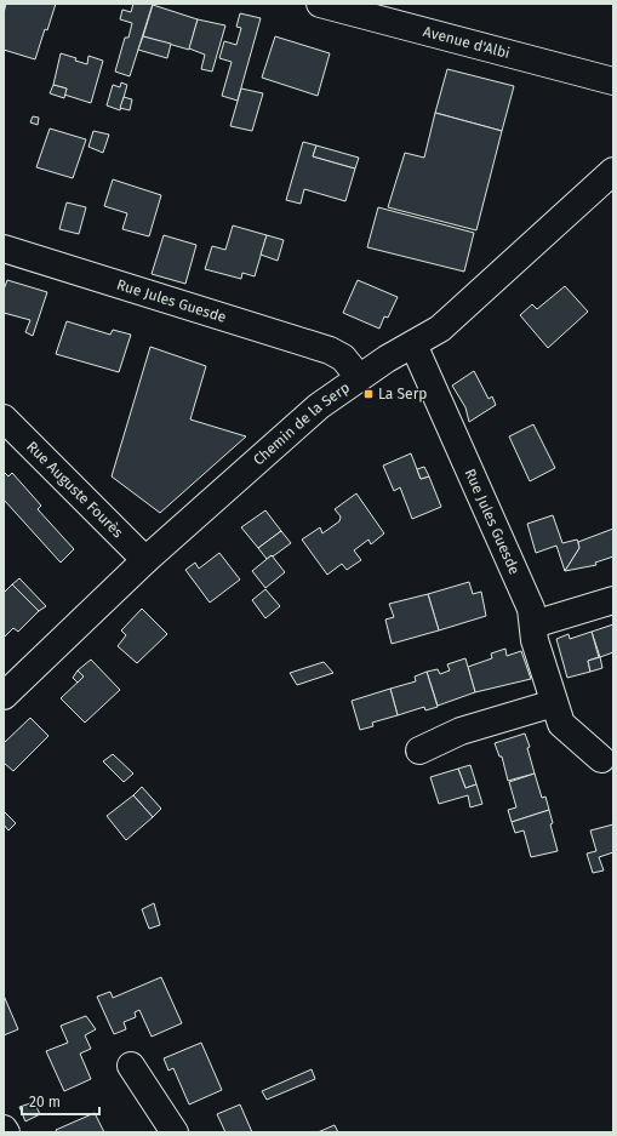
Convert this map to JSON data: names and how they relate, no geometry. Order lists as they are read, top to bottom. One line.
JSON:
{"streets":{"street":["Avenue d'Albi","Rue Jules Guesde","Chemin de la Serp","Rue Auguste Fourès"]},"crossings":[["Rue Jules Guesde","Chemin de la Serp"],["Chemin de la Serp","Rue Auguste Fourès"]],"places":{"transit":["La Serp"]},"scale_bar":"20 m"}
